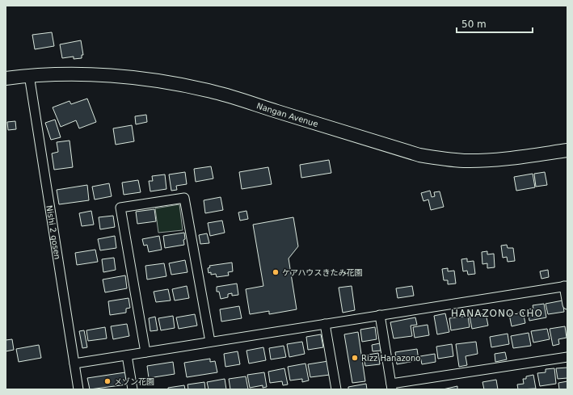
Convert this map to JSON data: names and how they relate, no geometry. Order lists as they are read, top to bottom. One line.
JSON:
{"streets":{"main road":["Nangan Avenue"],"street":["Nishi 2 gosen"]},"crossings":[["Nangan Avenue","Nishi 2 gosen"]],"districts":["HANAZONO-CHO"],"places":["ケアハウスきたみ花園","Rizz Hanazono","メゾン花園"],"scale_bar":"50 m"}
